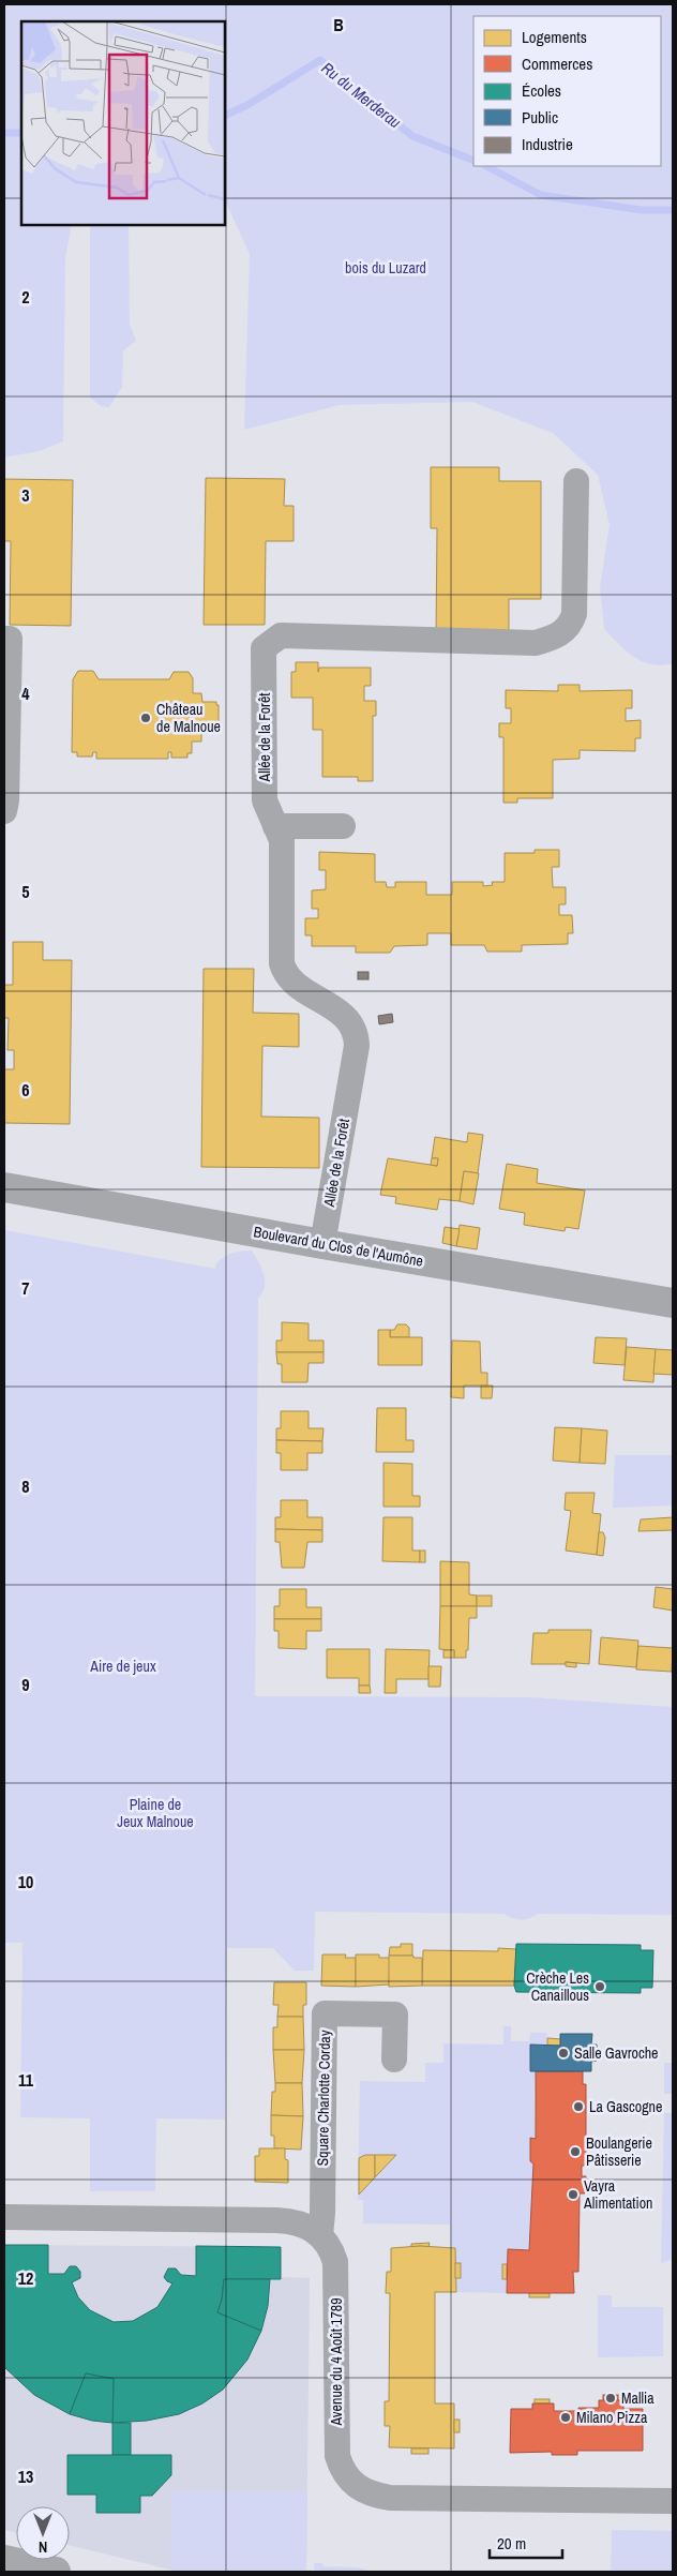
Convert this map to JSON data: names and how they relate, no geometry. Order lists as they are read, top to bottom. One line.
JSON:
{"streets":{"street":["Allée de la Forêt","Boulevard du Clos de l'Aumône","Square Charlotte Corday","Avenue du 4 Août 1789"]},"crossings":[["Allée de la Forêt","Boulevard du Clos de l'Aumône"],["Square Charlotte Corday","Avenue du 4 Août 1789"]],"water":["Ru du Merderau"],"parks":["bois du Luzard","Aire de jeux","Plaine de Jeux Malnoue"],"places":["Château de Malnoue","Crèche Les Canaillous","Salle Gavroche","La Gascogne","Boulangerie Pâtisserie","Vayra Alimentation","Mallia","Milano Pizza"],"legend":["Logements","Commerces","Écoles","Public","Industrie"],"scale_bar":"20 m","north":"bottom","grid":{"columns":["B"],"rows":["2","3","4","5","6","7","8","9","10","11","12","13"]}}
